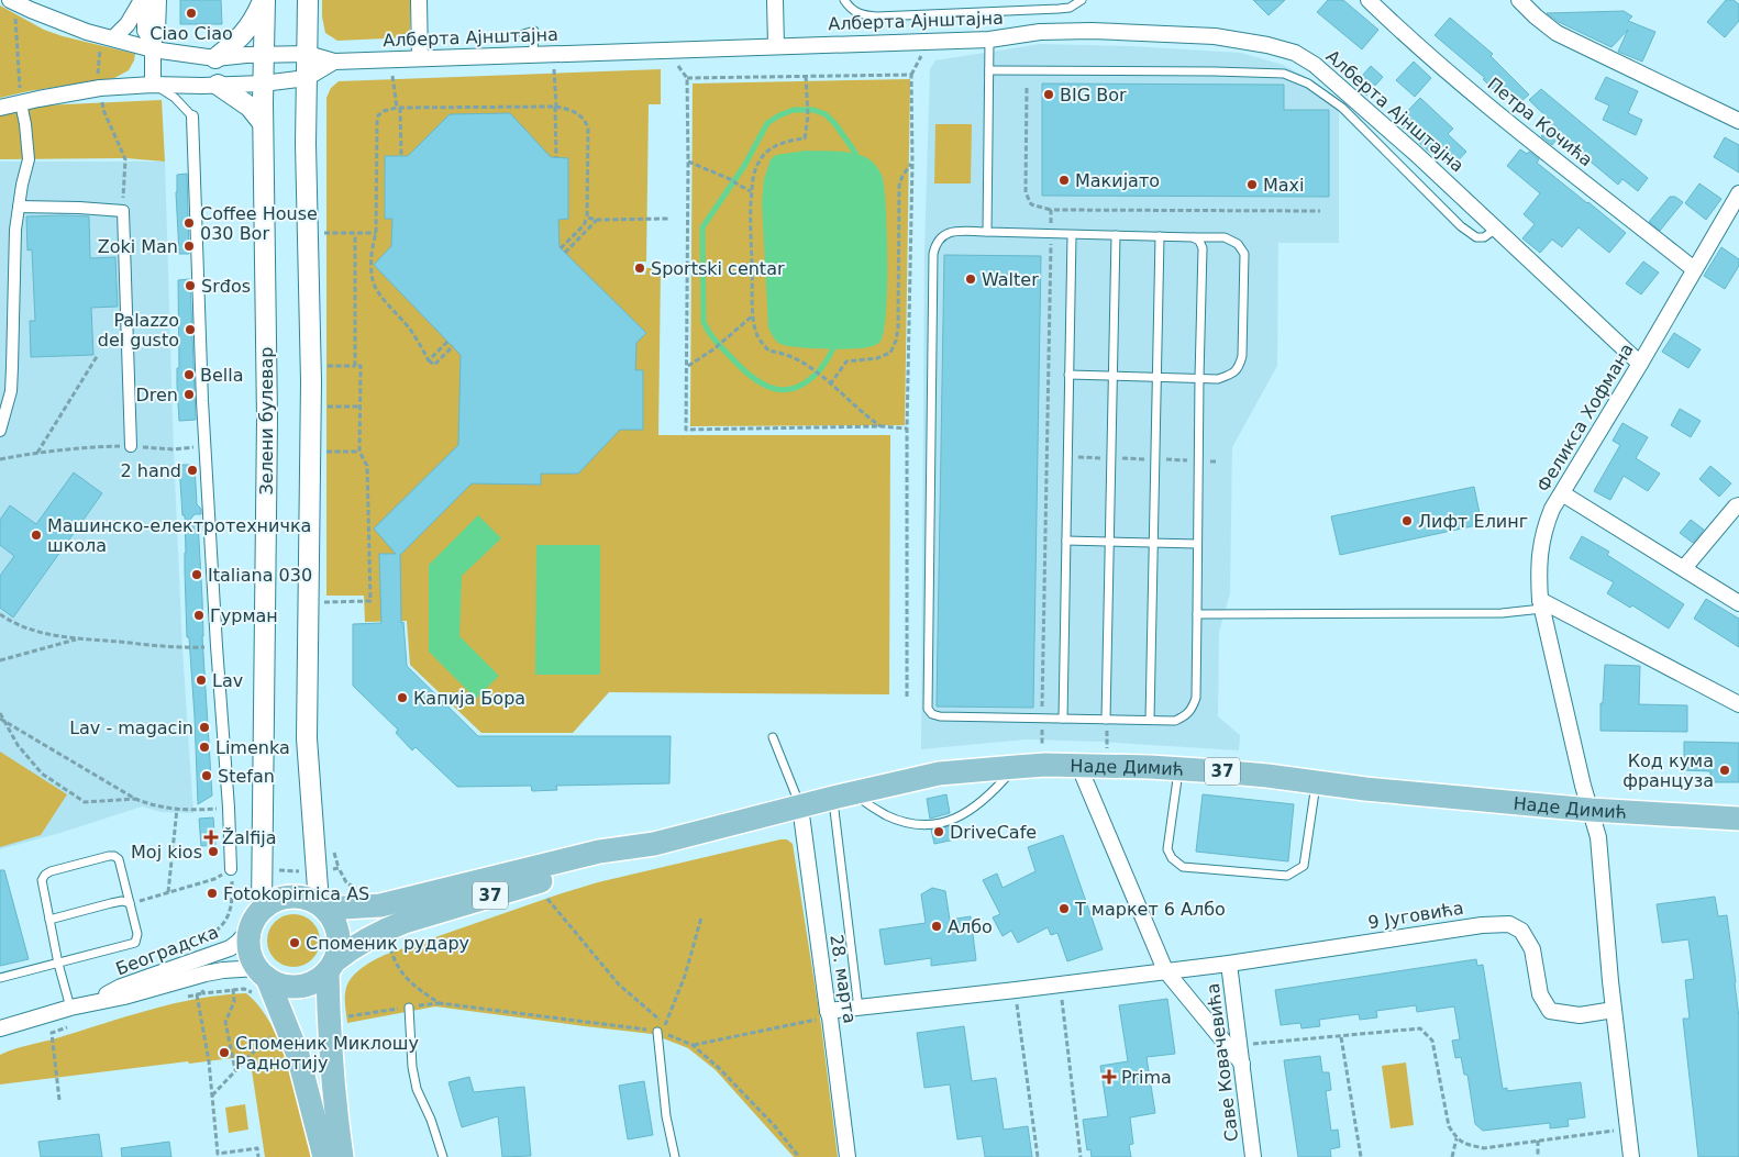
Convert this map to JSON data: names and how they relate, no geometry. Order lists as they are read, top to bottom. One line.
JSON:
{"streets":{"main road":["Наде Димић","37"],"street":["Алберта Ајнштајна","Петра Кочића","Феликса Хофмана","Зелени булевар","9 Југовића","Београдска","28. марта","Саве Ковачевића"]},"crossings":[["Алберта Ајнштајна","Феликса Хофмана"],["Петра Кочића","Феликса Хофмана"],["Феликса Хофмана","Наде Димић"],["Феликса Хофмана","9 Југовића"],["Зелени булевар","37"],["Зелени булевар","Београдска"],["Наде Димић","37"],["Наде Димић","28. марта"],["37","Београдска"],["9 Југовића","28. марта"],["9 Југовића","Саве Ковачевића"]],"places":{"other":["Ciao Ciao","BIG Bor","Макијато","Maxi","Coffee House 030 Bor","Zoki Man","Sportski centar","Walter","Srđos","Palazzo del gusto","Bella","Dren","2 hand","Лифт Елинг","Машинско-електротехничка школа","Italiana 030","Гурман","Lav","Капија Бора","Lav - magacin","Limenka","Код кума француза","Stefan","DriveCafe","Moj kios","Fotokopirnica AS","Т маркет 6 Албо","Албо","Споменик рудару","Споменик Миклошу Раднотију"],"health":["Žalfija","Prima"]}}
